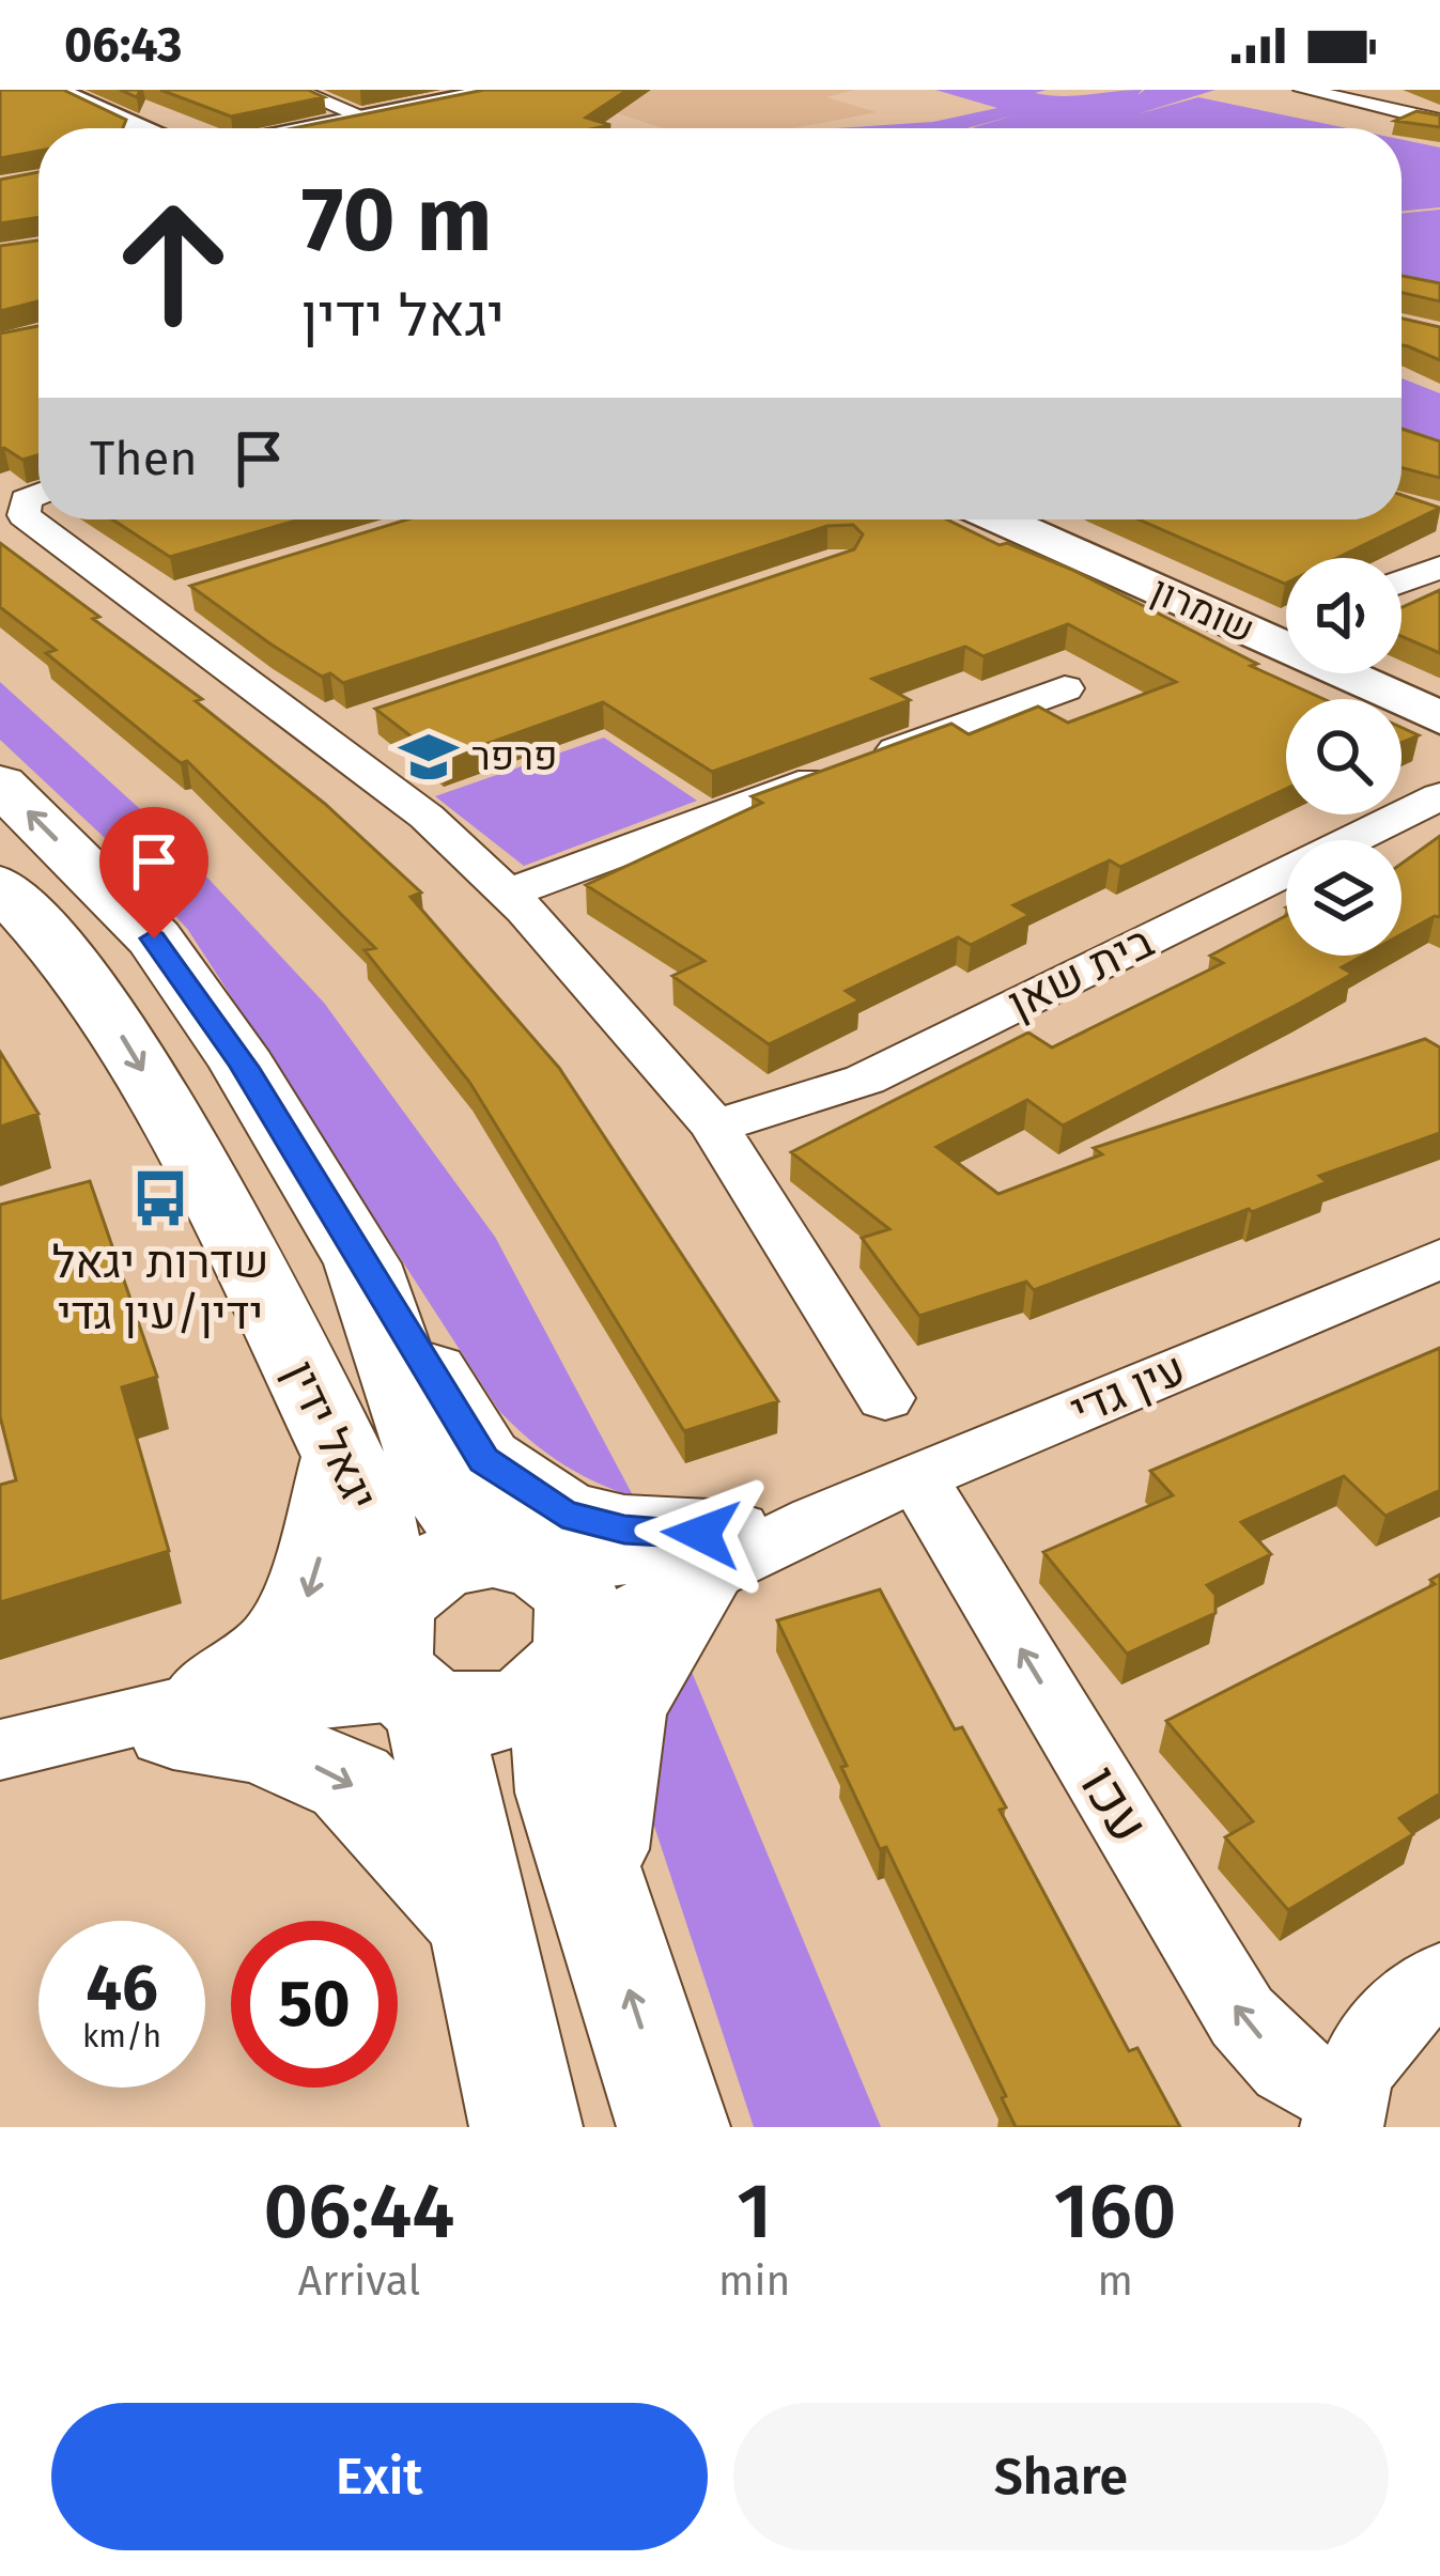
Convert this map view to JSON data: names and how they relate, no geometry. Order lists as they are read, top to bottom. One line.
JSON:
{"streets":{"main road":["יגאל ידין"],"street":["שומרון","בית שאן","עין גדי","עכו"]},"crossings":[["עין גדי","יגאל ידין"],["עין גדי","עכו"]],"one_way":["עכו"],"places":{"school or university":["פרפר"],"bus stop":["שדרות יגאל ידין/עין גדי"]},"page":{"status":"06:43","turn":["70 m","יגאל ידין"],"then":"Then","speed":"46 km/h","limit":"50","eta":["06:44","Arrival","1","min","160","m"],"buttons":["Exit","Share"]}}
